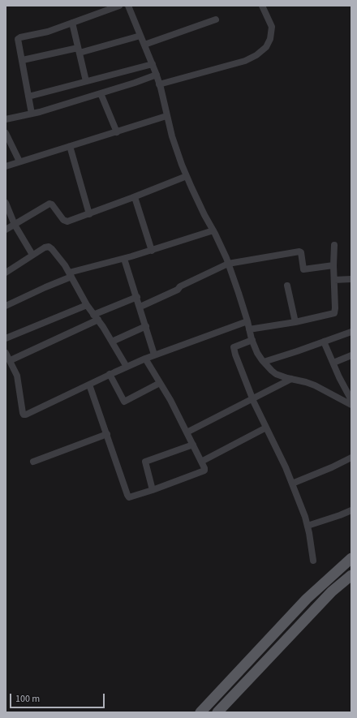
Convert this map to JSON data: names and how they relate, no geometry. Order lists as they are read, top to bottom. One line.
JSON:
{"scale_bar":"100 m"}
